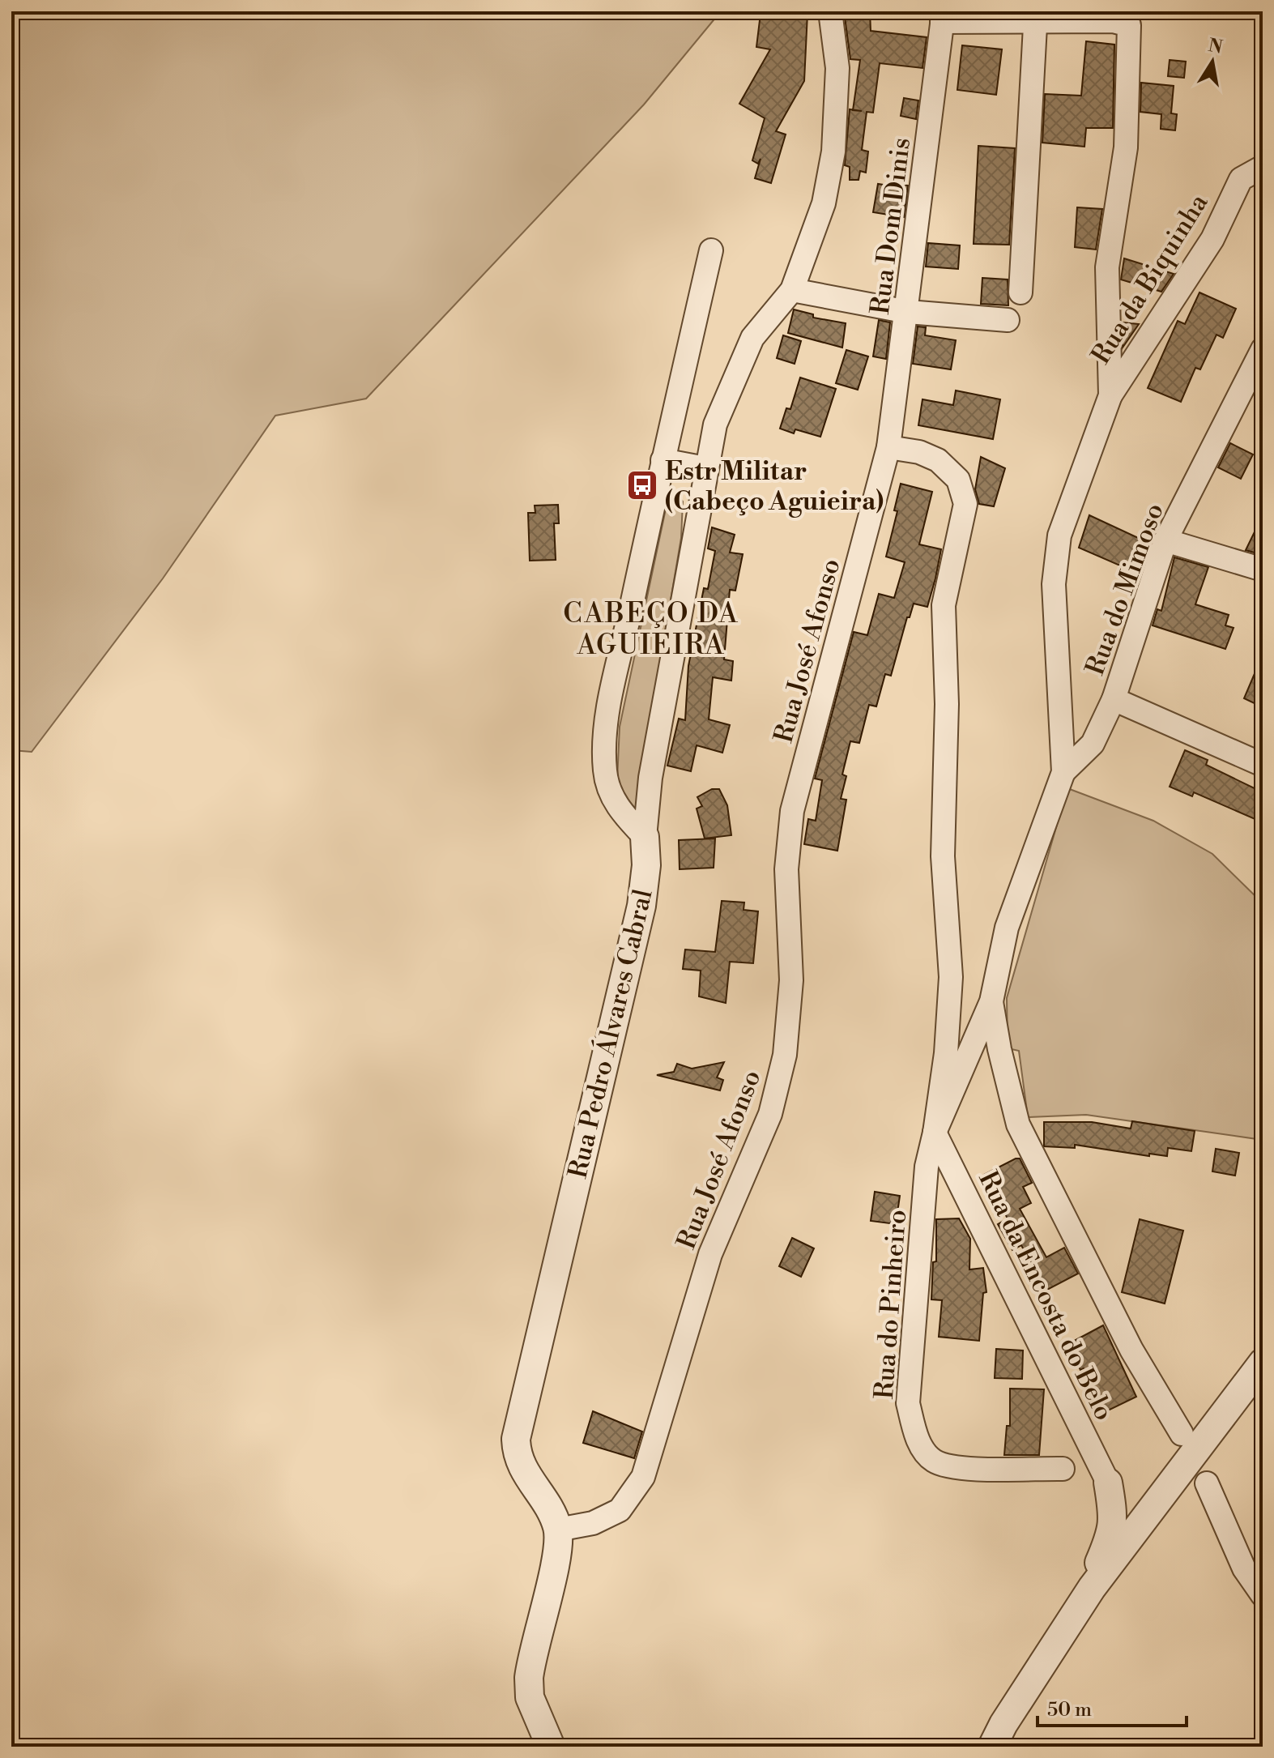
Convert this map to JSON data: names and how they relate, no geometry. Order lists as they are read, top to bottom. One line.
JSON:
{"streets":{"street":["Rua Dom Dinis","Rua da Biquinha","Rua do Mimoso","Rua José Afonso","Rua Pedro Álvares Cabral","Rua da Encosta do Belo","Rua do Pinheiro"]},"crossings":[["Rua Dom Dinis","Rua José Afonso"],["Rua José Afonso","Rua Pedro Álvares Cabral"],["Rua da Encosta do Belo","Rua do Pinheiro"]],"districts":["CABEÇO DA AGUIEIRA"],"places":{"bus stop":["Estr Militar (Cabeço Aguieira)"]},"scale_bar":"50 m","north":"top"}
